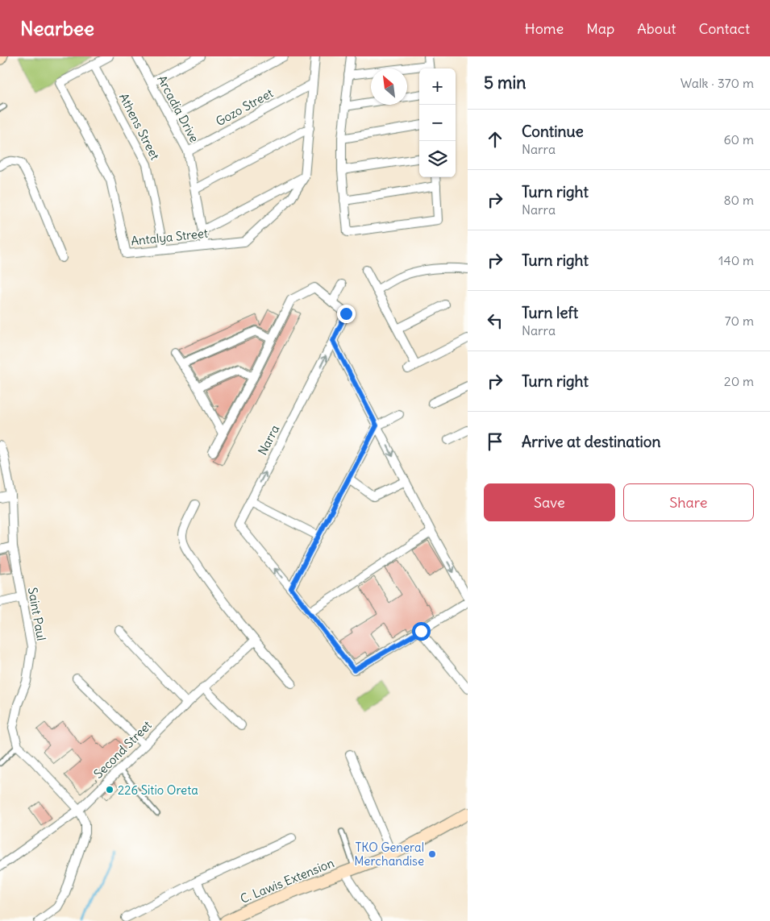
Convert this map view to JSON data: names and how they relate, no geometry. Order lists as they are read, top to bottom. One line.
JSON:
{"streets":{"street":["Gozo Street","Arcadia Drive","Athens Street","Antalya Street","Narra","Saint Paul","Second Street","C. Lawis Extension"]},"crossings":[["Gozo Street","Arcadia Drive"],["Gozo Street","Antalya Street"],["Arcadia Drive","Antalya Street"],["Athens Street","Antalya Street"]],"places":["226 Sitio Oreta","TKO General Merchandise"],"north":"top left","page":{"header":"Nearbee","nav":["Home","Map","About","Contact"],"heading":["5 min","Walk · 370 m"],"map_buttons":["+","−"],"list":[["Continue","Narra","60 m"],["Turn right","Narra","80 m"],["Turn right","140 m"],["Turn left","Narra","70 m"],["Turn right","20 m"],"Arrive at destination"],"buttons":["Save","Share"]}}
